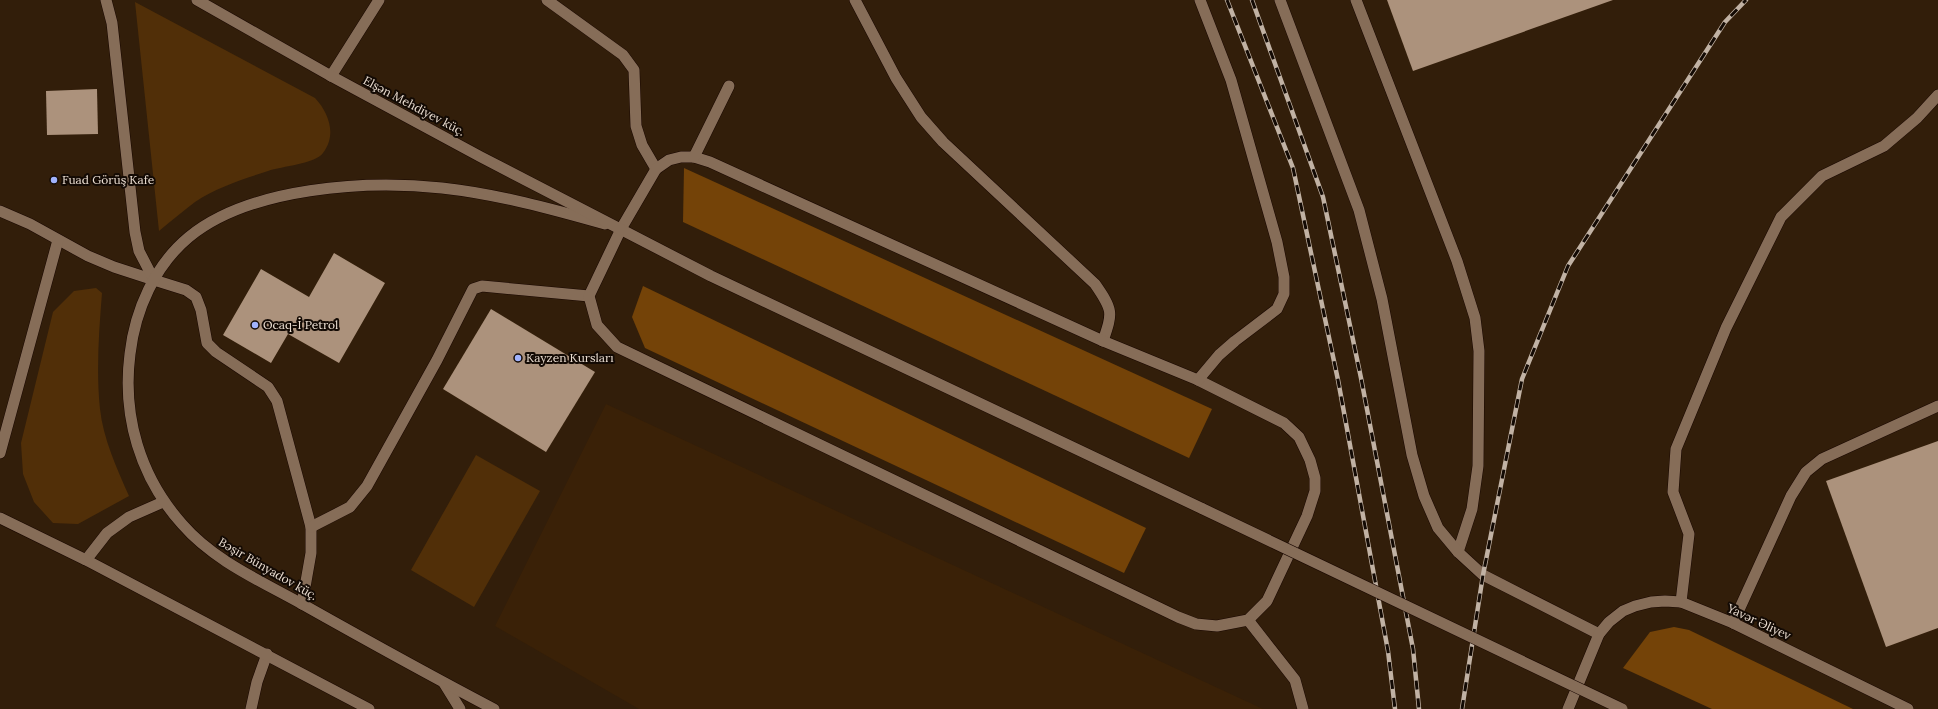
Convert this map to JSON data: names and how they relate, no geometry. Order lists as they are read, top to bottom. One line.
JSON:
{"streets":{"street":["Elşən Mehdiyev küç.","Bəşir Bünyadov küç.","Yavər Əliyev"]},"crossings":[["Elşən Mehdiyev küç.","Bəşir Bünyadov küç."]],"places":["Fuad Görüş Kafe","Ocaq-İ Petrol","Kayzen Kursları"]}
